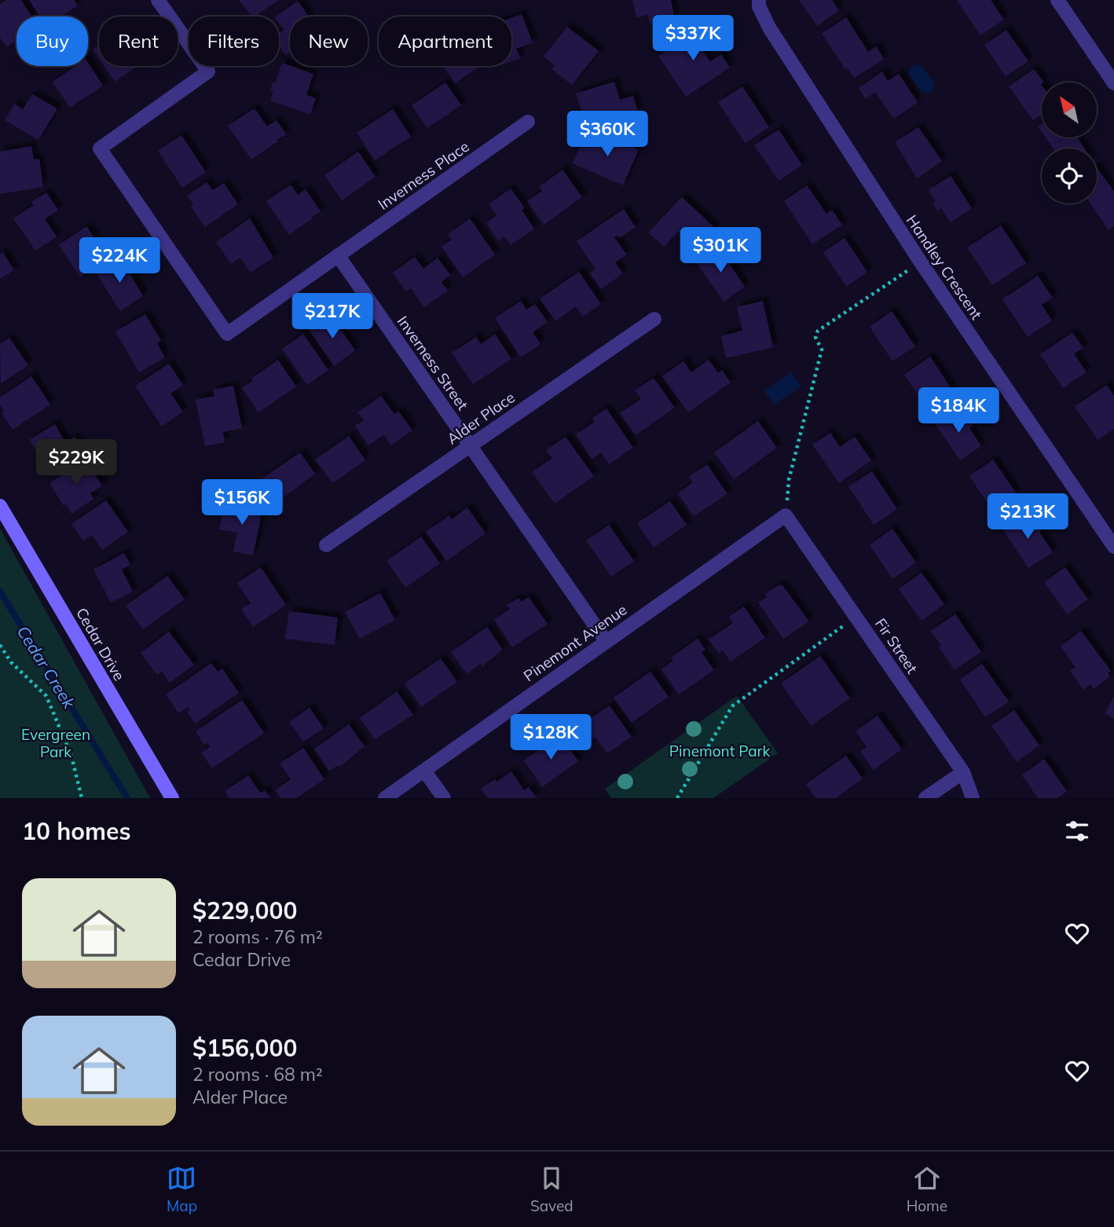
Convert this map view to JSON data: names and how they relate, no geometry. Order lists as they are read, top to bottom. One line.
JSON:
{"streets":{"street":["Inverness Place","Handley Crescent","Inverness Street","Alder Place","Pinemont Avenue","Cedar Drive","Fir Street"]},"crossings":[["Inverness Place","Inverness Street"],["Inverness Street","Alder Place"],["Inverness Street","Pinemont Avenue"],["Pinemont Avenue","Fir Street"]],"water":["Cedar Creek"],"parks":["Evergreen Park","Pinemont Park"],"north":"top left","page":{"price":["$337K","$360K","$301K","$224K","$217K","$184K","$229K","$156K","$213K","$128K"],"chip":["Buy","Rent","Filters","New","Apartment"],"heading":"10 homes","list":[{"name":"$229,000","note":"2 rooms · 76 m² · Cedar Drive"},{"name":"$156,000","note":"2 rooms · 68 m² · Alder Place"}],"tabs":["Map","Saved","Home"]}}
